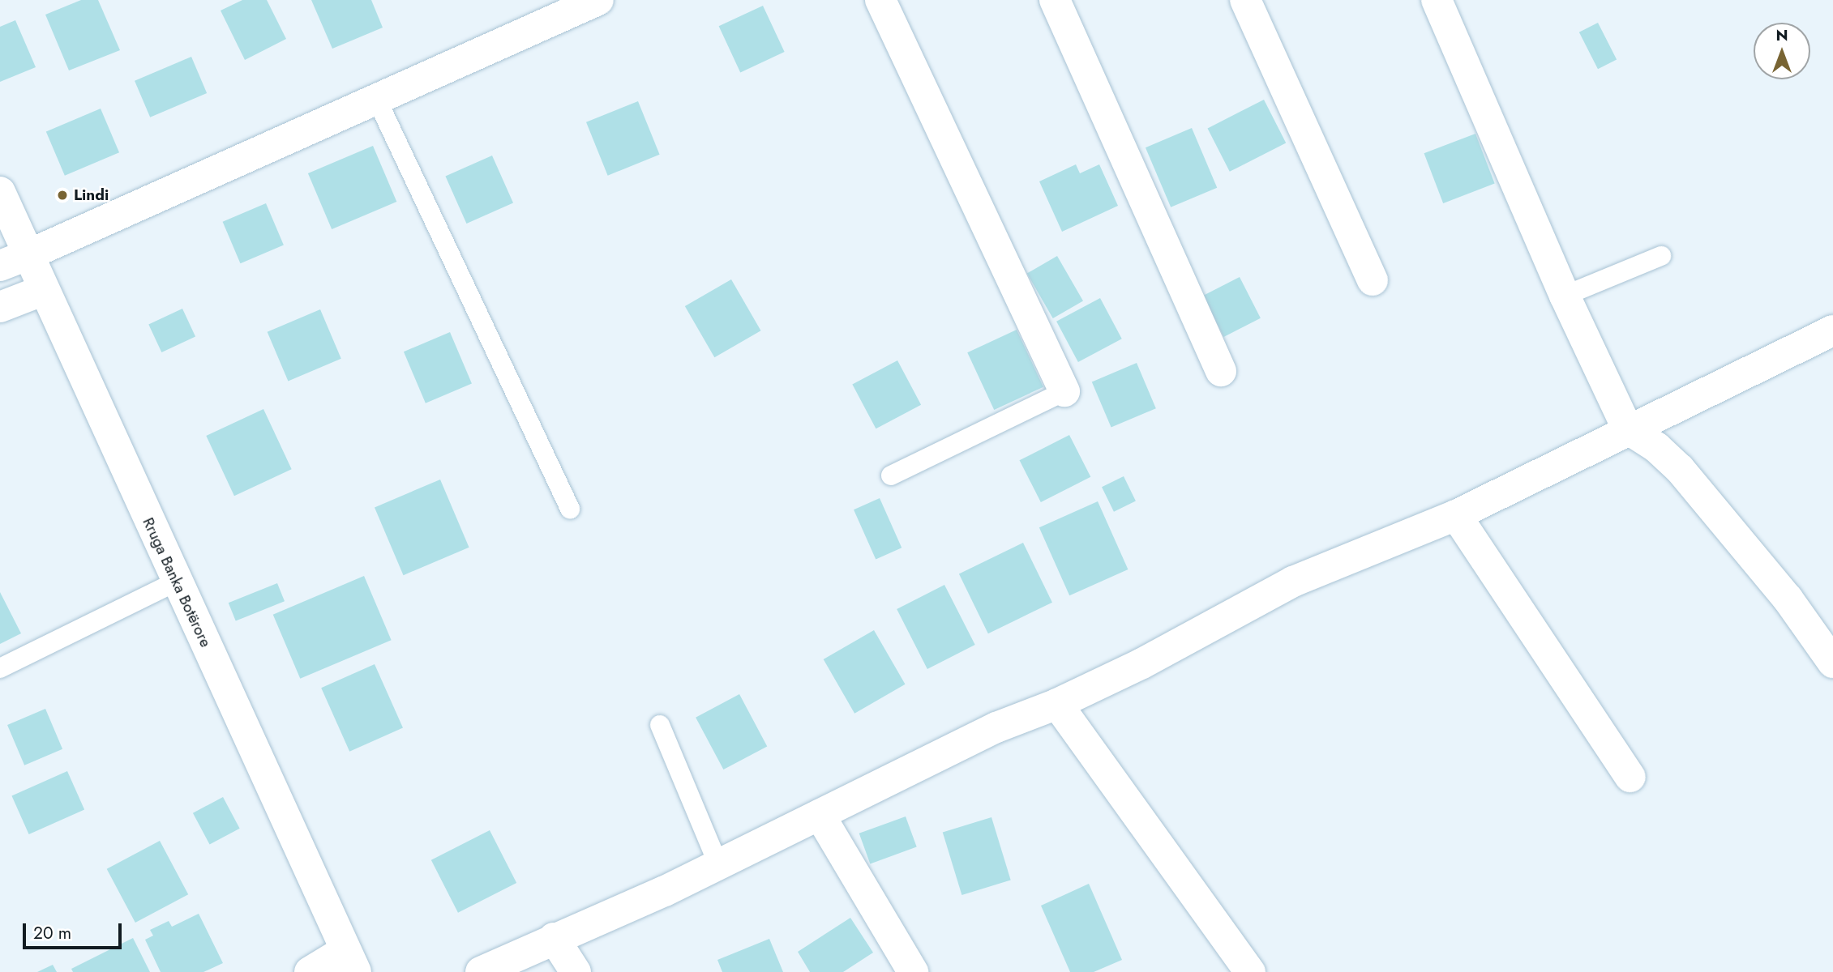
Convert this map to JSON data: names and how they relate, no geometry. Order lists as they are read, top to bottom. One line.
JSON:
{"streets":{"street":["Rruga Banka Botërore"]},"places":["Lindi"],"scale_bar":"20 m","north":"top"}
